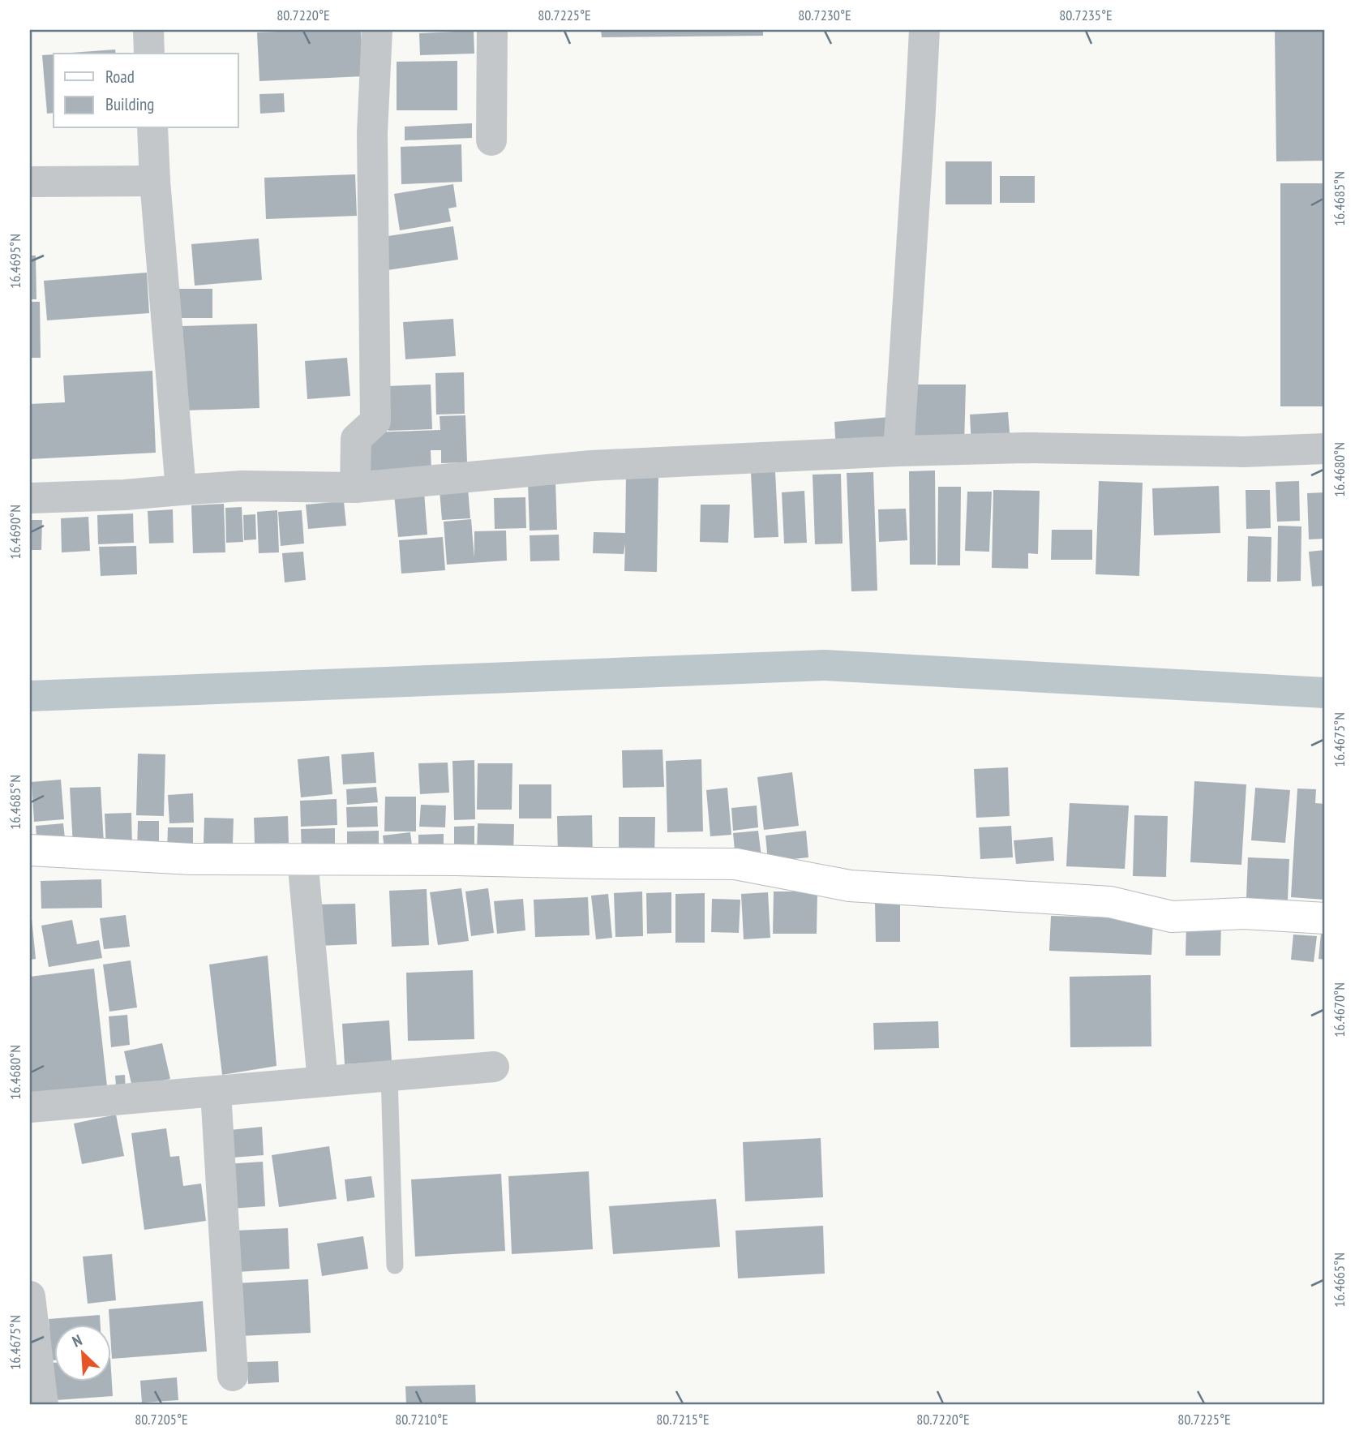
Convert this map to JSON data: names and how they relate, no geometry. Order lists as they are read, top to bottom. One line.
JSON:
{"legend":["Road","Building"],"north":"top left","coordinates":["80.7220°E","80.7225°E","80.7230°E","80.7235°E","16.4685°N","16.4695°N","16.4680°N","16.4690°N","16.4675°N","16.4670°N","16.4665°N","80.7205°E","80.7210°E","80.7215°E"]}
